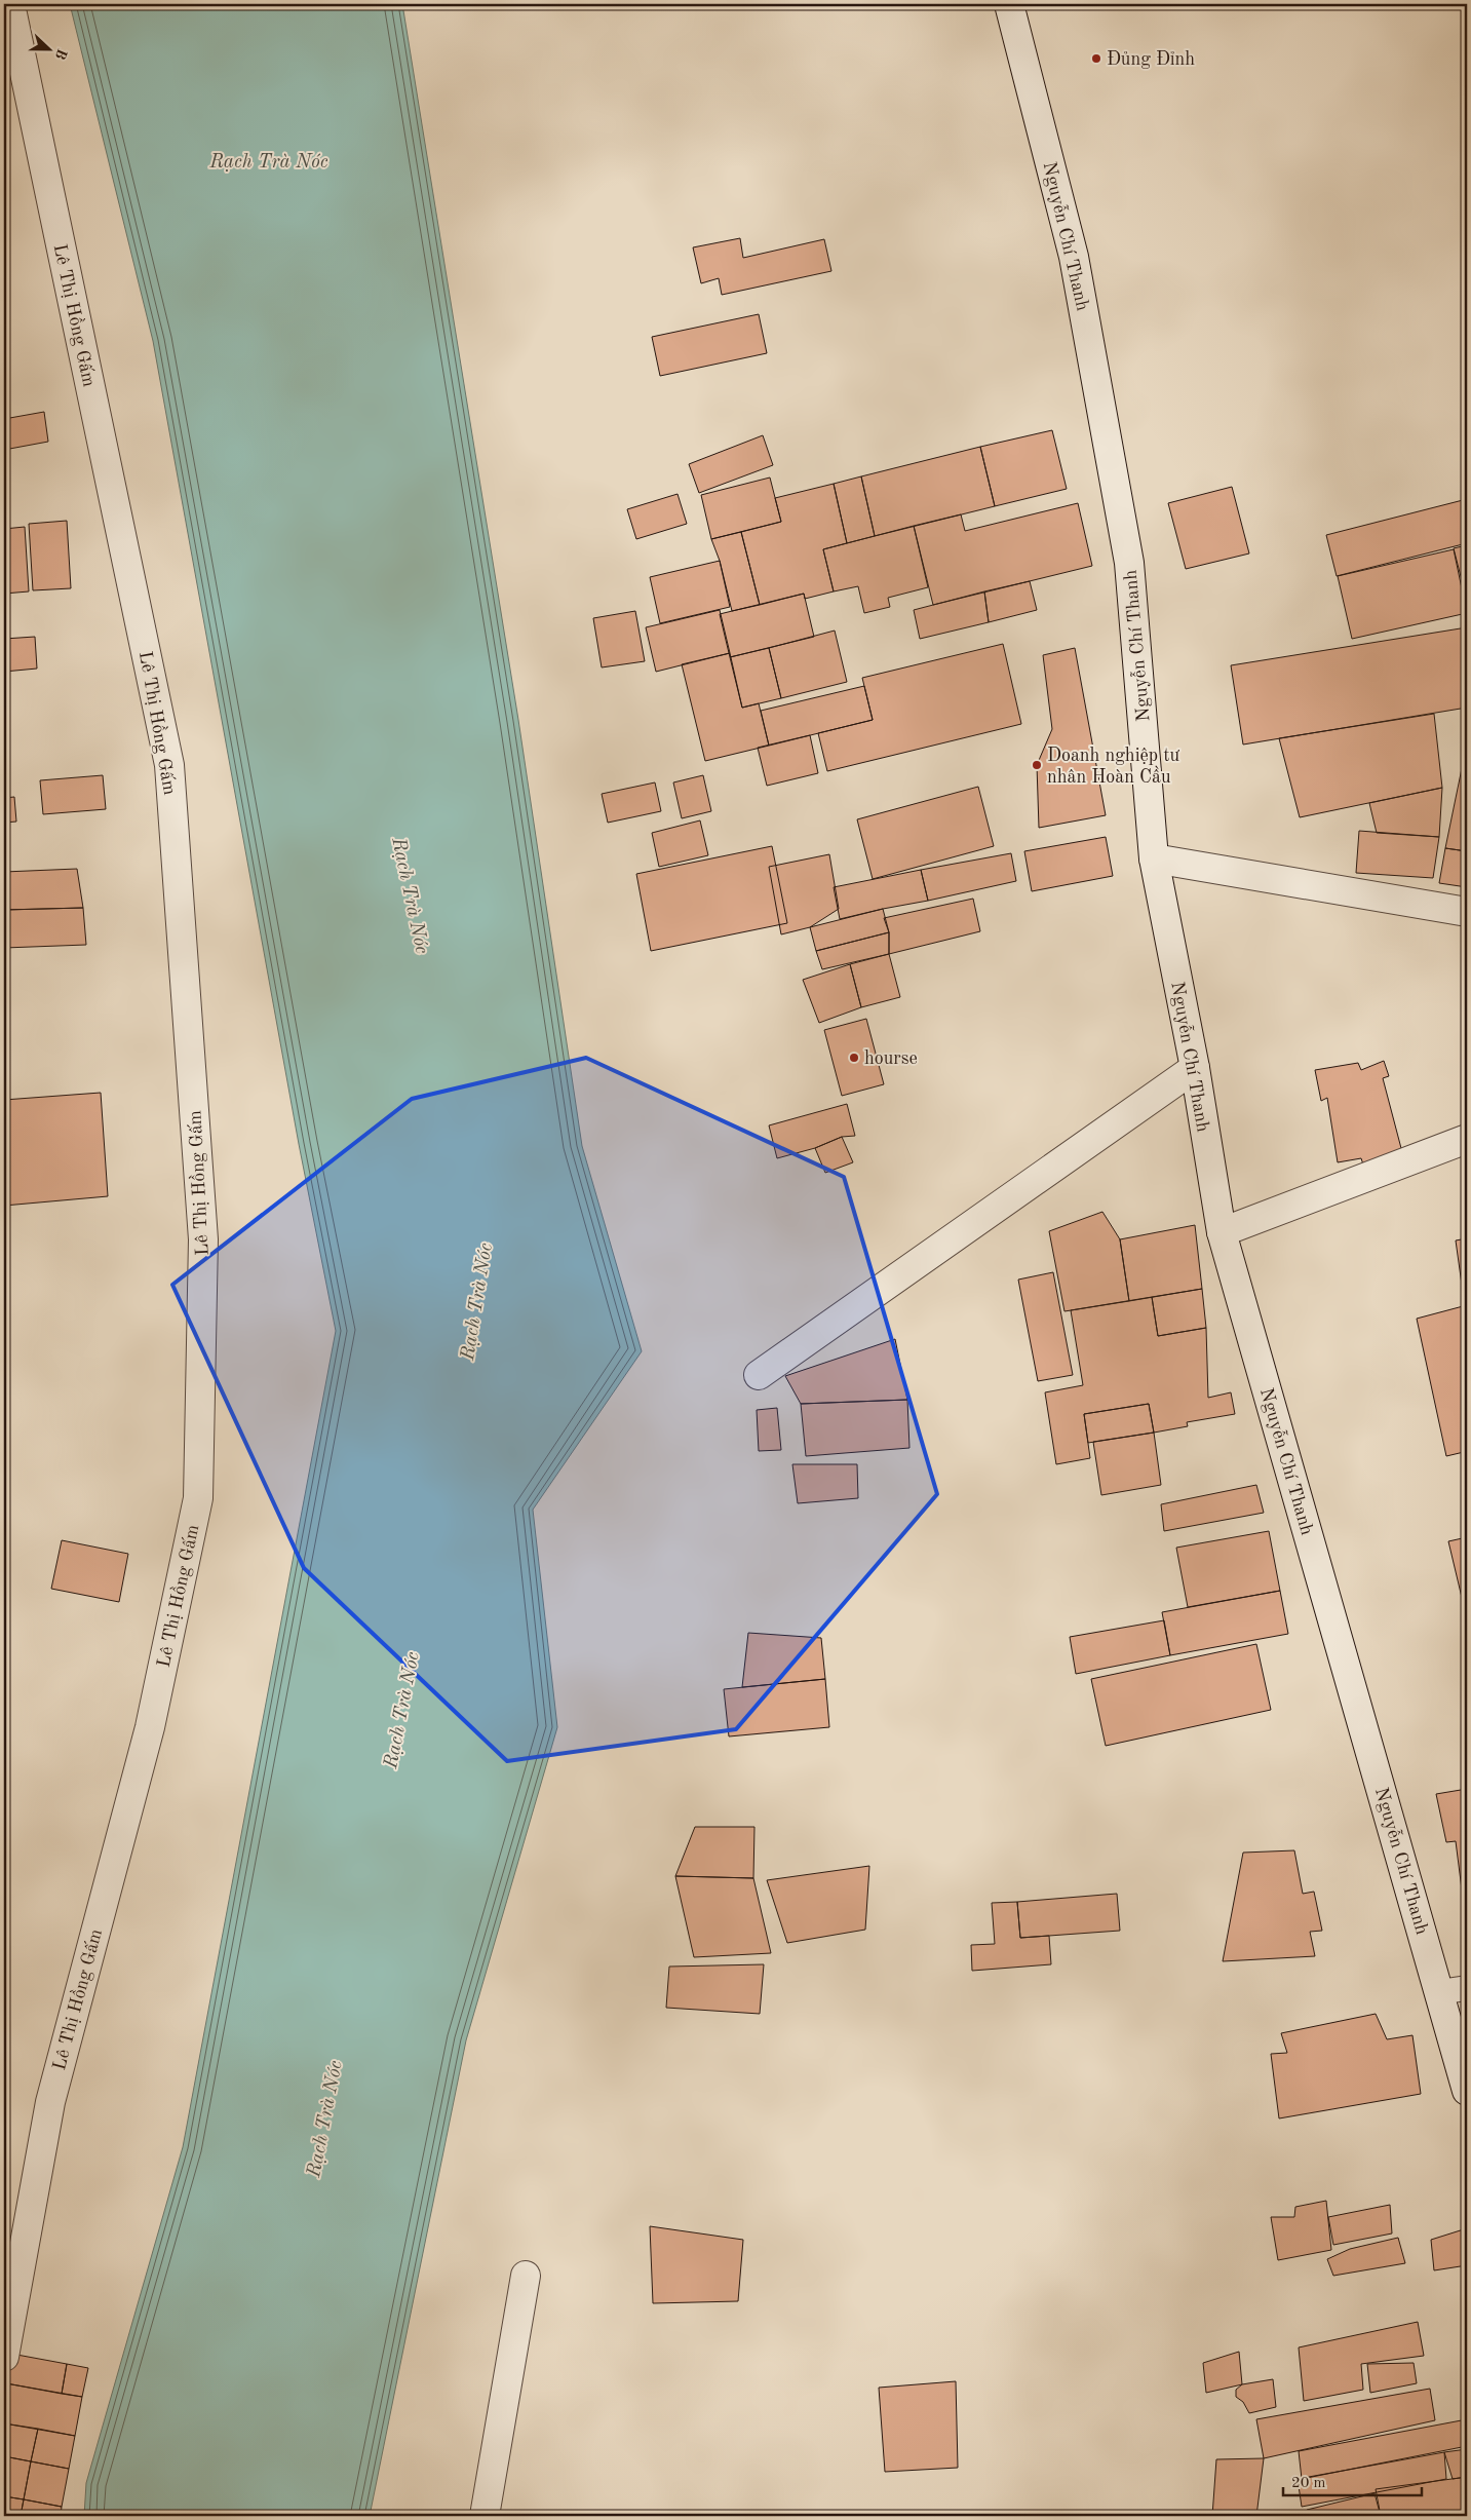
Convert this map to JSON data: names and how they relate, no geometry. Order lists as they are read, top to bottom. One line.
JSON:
{"streets":{"street":["Nguyễn Chí Thanh","Lê Thị Hồng Gấm"]},"water":["Rạch Trà Nóc"],"places":["Đủng Đỉnh","Doanh nghiệp tư nhân Hoàn Cầu","hourse"],"scale_bar":"20 m","north":"right"}
